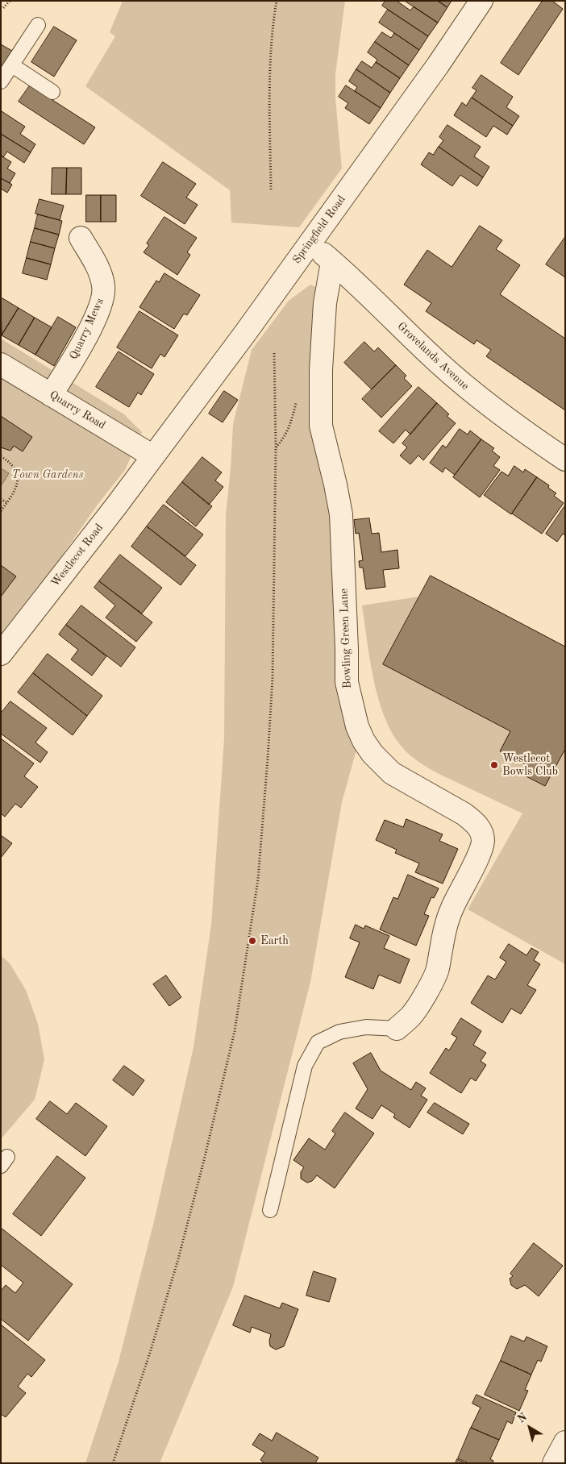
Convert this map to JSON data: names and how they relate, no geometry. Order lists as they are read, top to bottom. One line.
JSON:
{"streets":{"street":["Springfield Road","Quarry Mews","Grovelands Avenue","Quarry Road","Westlecot Road","Bowling Green Lane"]},"crossings":[["Springfield Road","Grovelands Avenue"],["Springfield Road","Quarry Road"],["Springfield Road","Westlecot Road"],["Quarry Mews","Quarry Road"],["Grovelands Avenue","Bowling Green Lane"],["Quarry Road","Westlecot Road"]],"parks":["Town Gardens"],"places":["Westlecot Bowls Club","Earth"],"north":"top left"}
